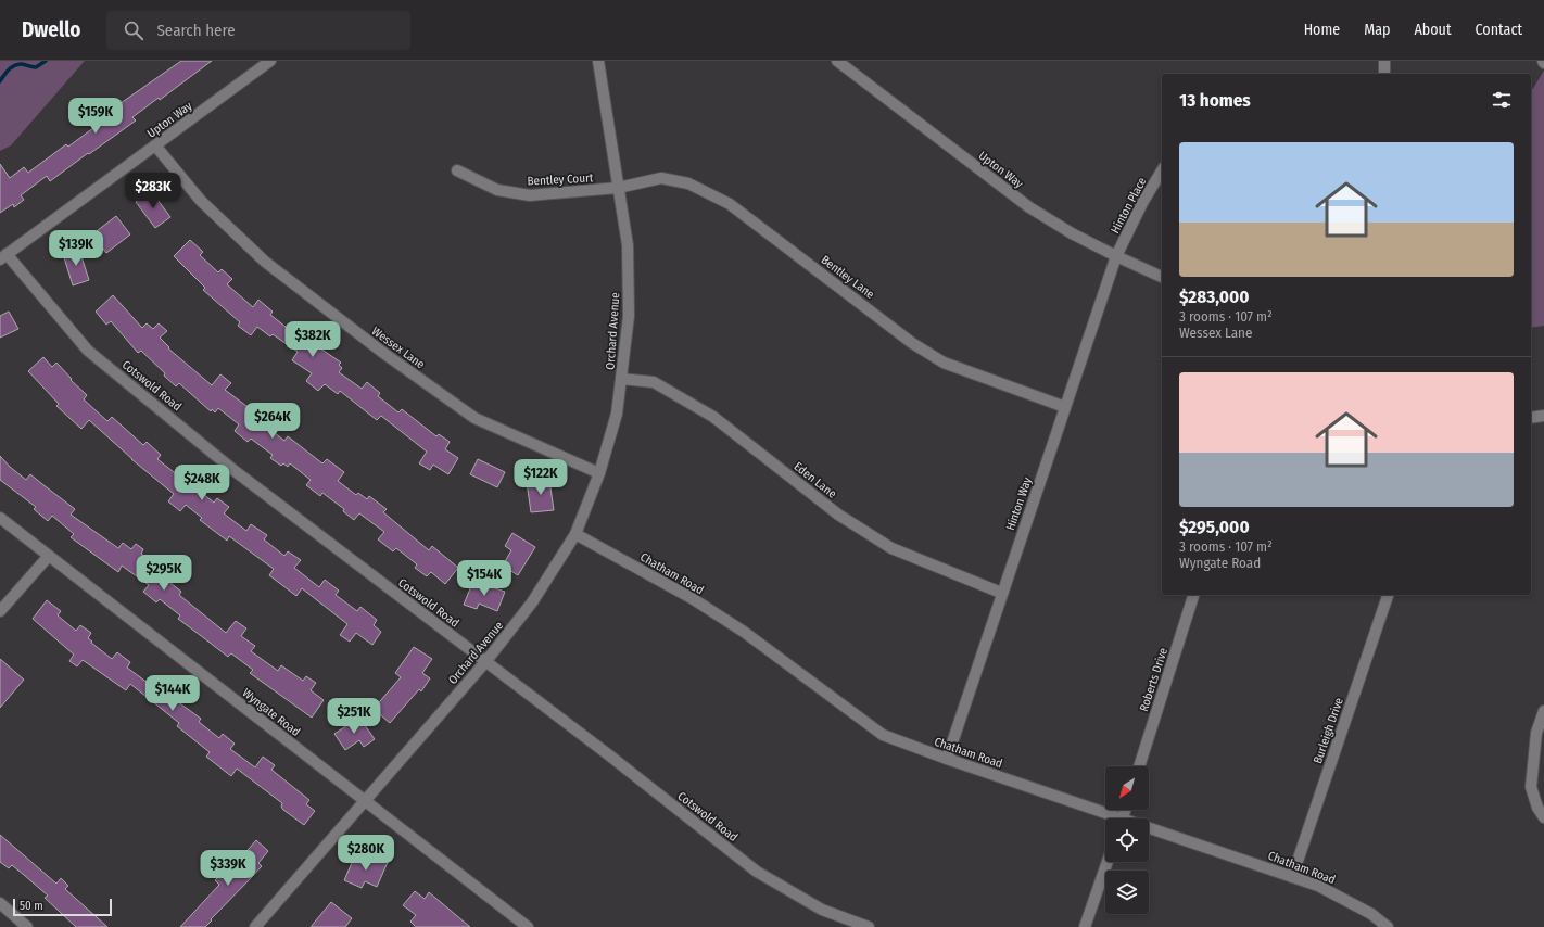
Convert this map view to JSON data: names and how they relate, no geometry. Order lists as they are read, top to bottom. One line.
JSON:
{"streets":{"street":["Upton Way","Bentley Court","Hinton Place","Bentley Lane","Orchard Avenue","Wessex Lane","Cotswold Road","Eden Lane","Hinton Way","Chatham Road","Roberts Drive","Wyngate Road","Burleigh Drive"]},"crossings":[["Upton Way","Hinton Place"],["Upton Way","Wessex Lane"],["Upton Way","Cotswold Road"],["Upton Way","Hinton Way"],["Bentley Court","Bentley Lane"],["Bentley Court","Orchard Avenue"],["Hinton Place","Hinton Way"],["Bentley Lane","Orchard Avenue"],["Bentley Lane","Hinton Way"],["Orchard Avenue","Wessex Lane"],["Orchard Avenue","Cotswold Road"],["Orchard Avenue","Eden Lane"],["Orchard Avenue","Chatham Road"],["Orchard Avenue","Wyngate Road"],["Eden Lane","Hinton Way"],["Hinton Way","Chatham Road"],["Chatham Road","Burleigh Drive"]],"scale_bar":"50 m","north":"bottom left","page":{"header":"Dwello","search":"Search here","nav":["Home","Map","About","Contact"],"heading":"13 homes","price":["$159K","$283K","$139K","$382K","$264K","$122K","$248K","$295K","$154K","$144K","$251K","$280K","$339K"],"list":[{"name":"$283,000","note":"3 rooms · 107 m² · Wessex Lane"},{"name":"$295,000","note":"3 rooms · 107 m² · Wyngate Road"}],"scale":"50 m"}}
